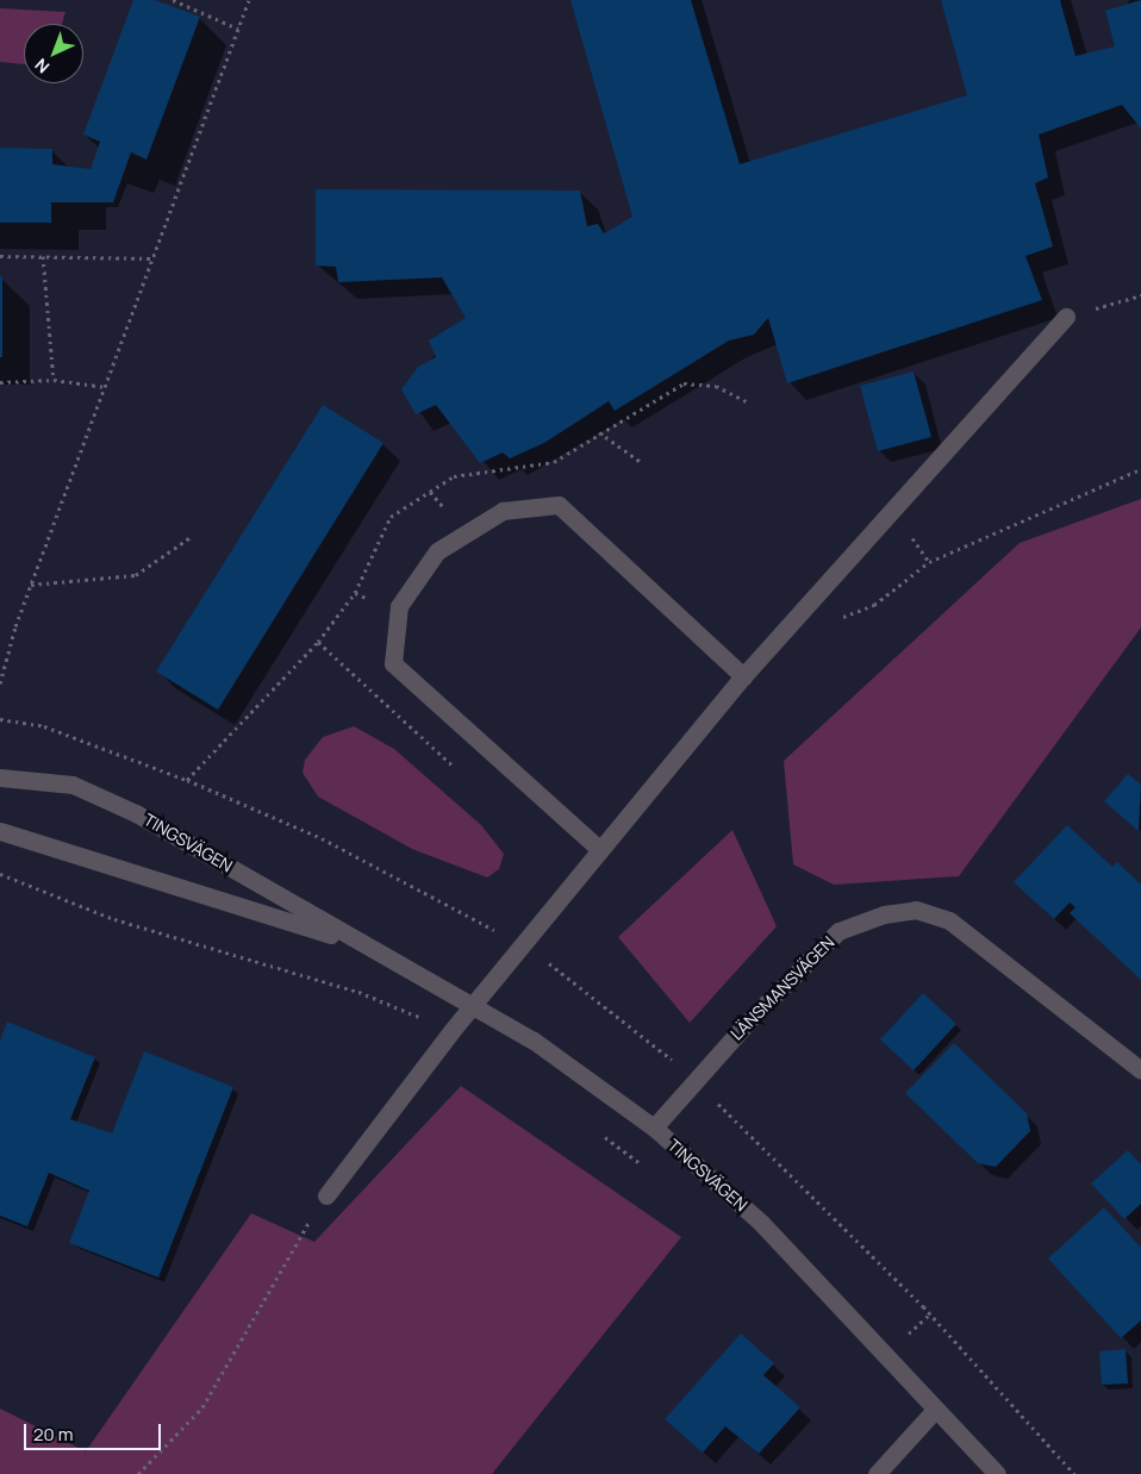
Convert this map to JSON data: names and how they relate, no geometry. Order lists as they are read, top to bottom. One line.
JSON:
{"streets":{"street":["TINGSVÄGEN","LÄNSMANSVÄGEN"]},"crossings":[["TINGSVÄGEN","LÄNSMANSVÄGEN"]],"scale_bar":"20 m","north":"bottom left"}
